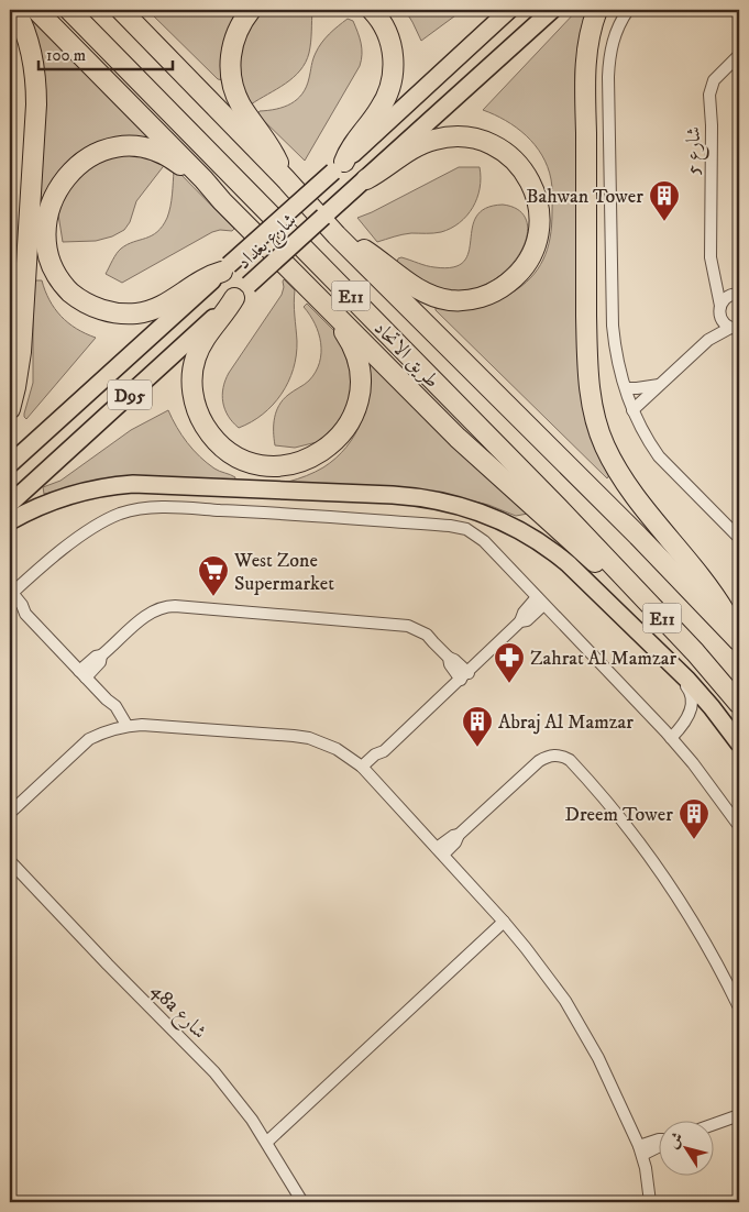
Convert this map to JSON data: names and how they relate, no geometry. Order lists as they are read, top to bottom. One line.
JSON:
{"streets":{"highway":["E11","طريق الاتحاد"],"main road":["شارع بغداد","D95"],"street":["شارع 5","48a شارع"]},"places":{"building":["Bahwan Tower","Abraj Al Mamzar","Dreem Tower"],"supermarket":["West Zone Supermarket"],"pharmacy":["Zahrat Al Mamzar"]},"scale_bar":"100 m","north":"top left"}
